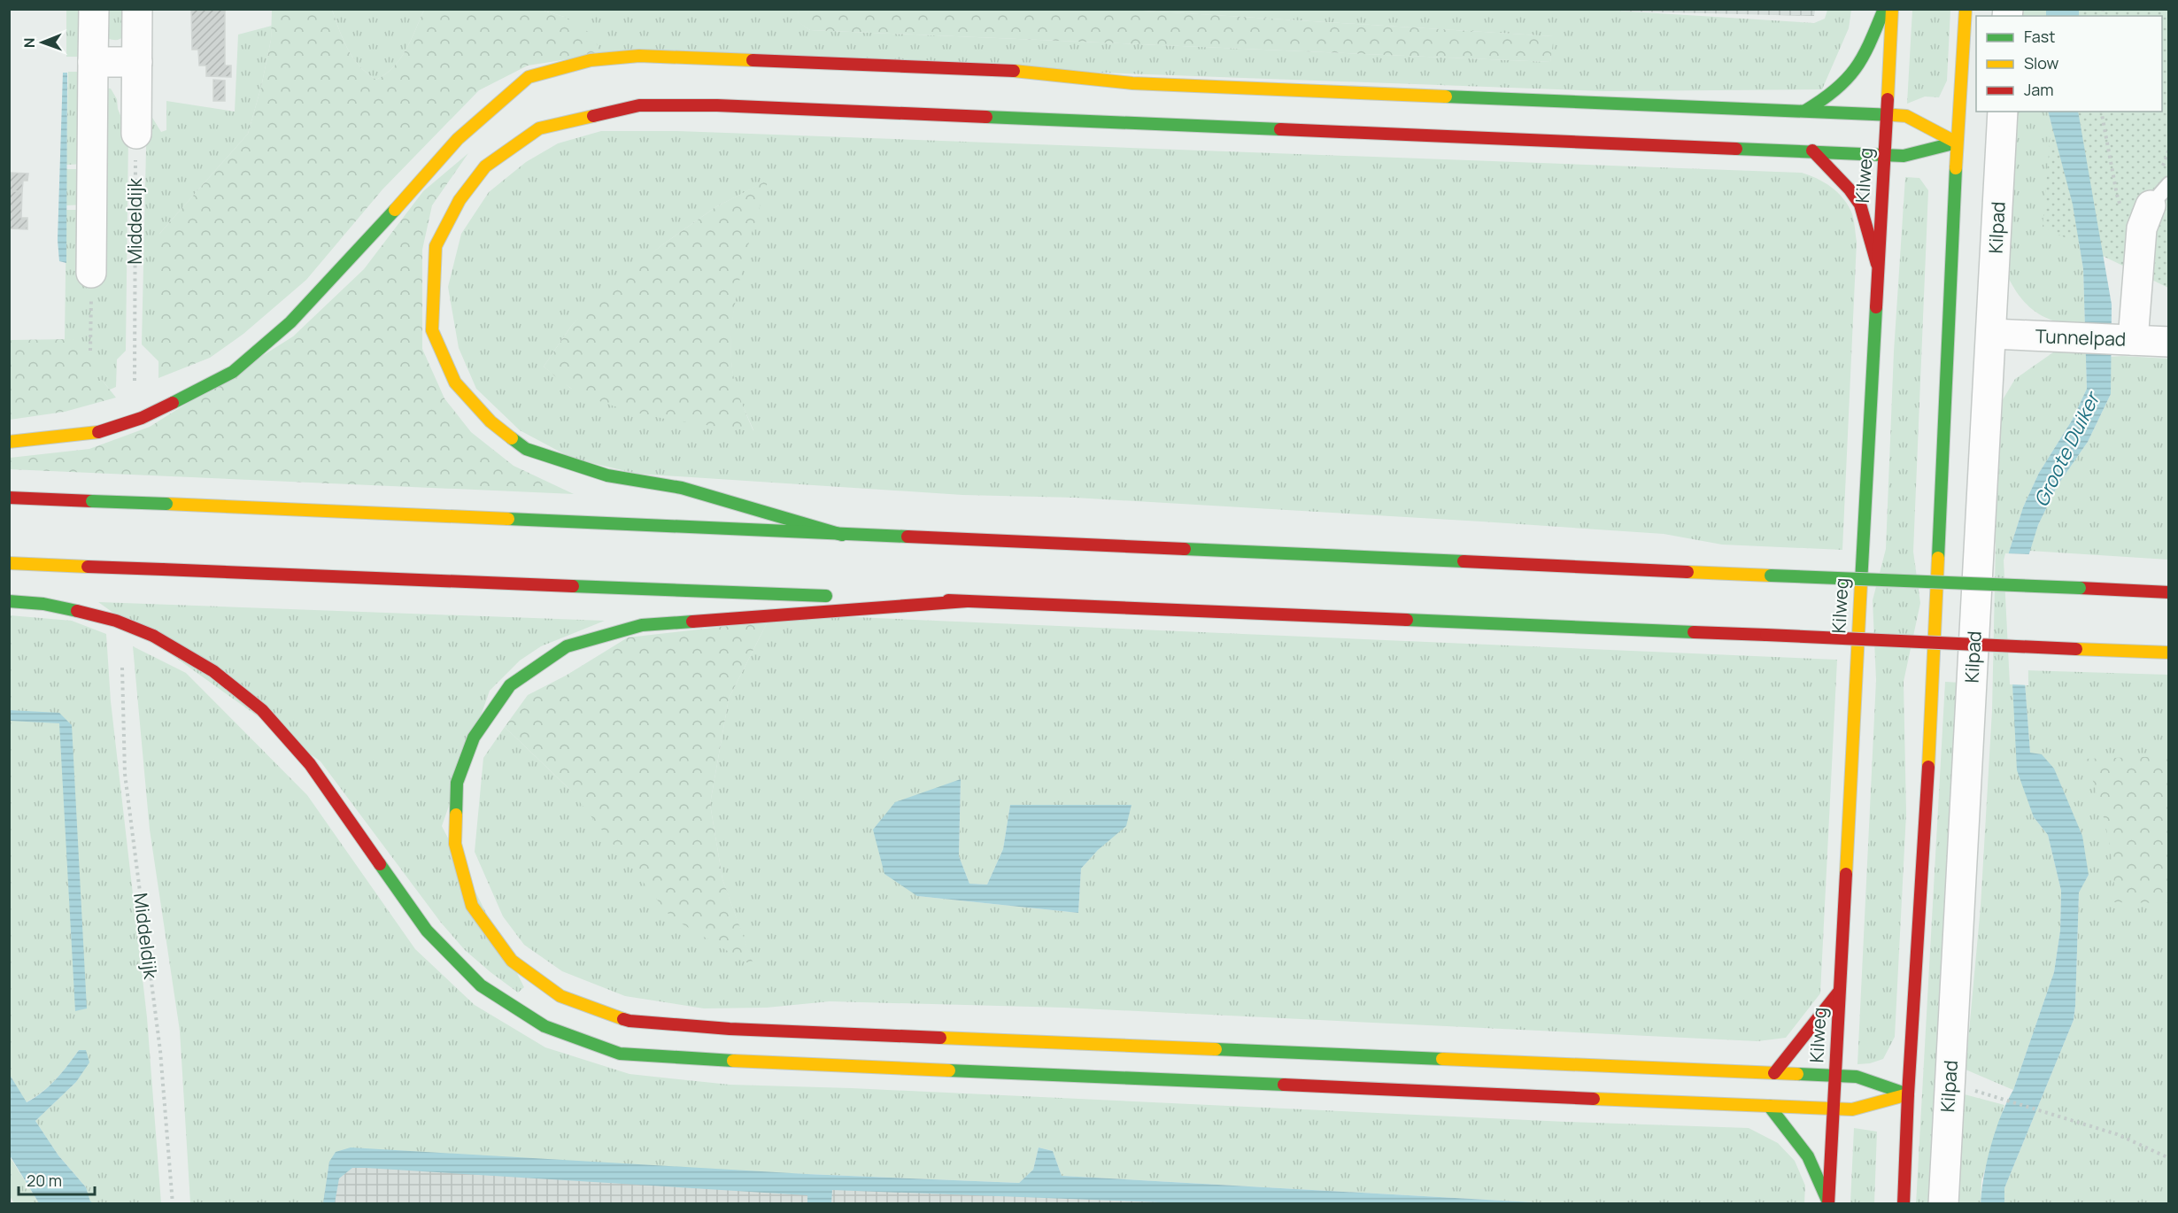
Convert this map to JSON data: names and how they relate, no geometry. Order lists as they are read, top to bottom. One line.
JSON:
{"streets":{"main road":["Kilweg"],"street":["Kilpad","Tunnelpad"],"path":["Middeldijk"]},"crossings":[["Kilpad","Tunnelpad"]],"water":["Groote Duiker"],"legend":["Fast","Slow","Jam"],"scale_bar":"20 m","north":"left"}
